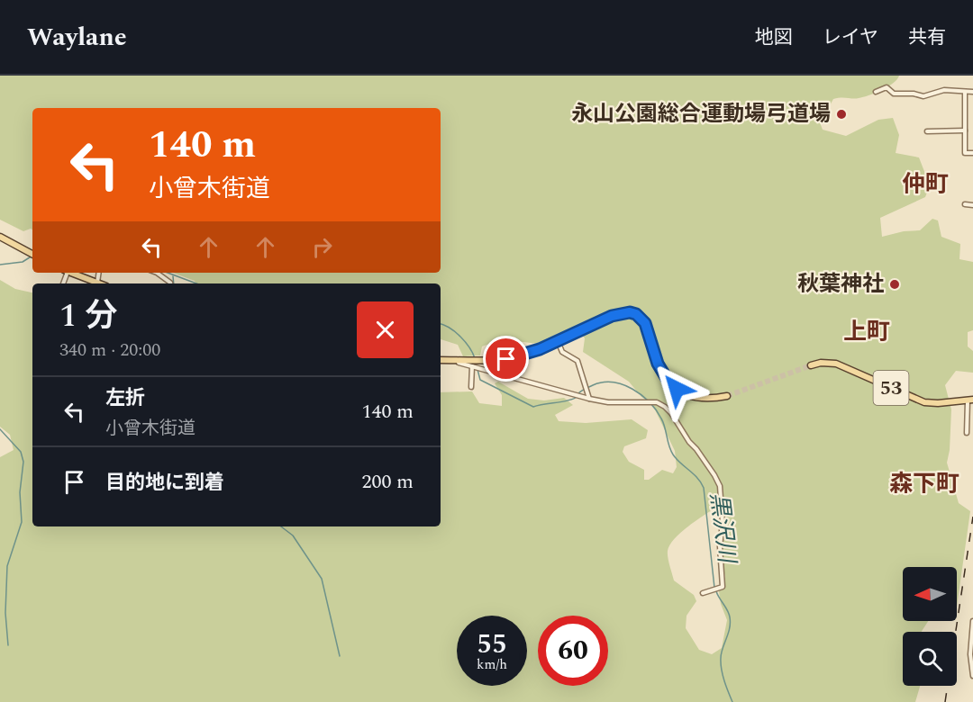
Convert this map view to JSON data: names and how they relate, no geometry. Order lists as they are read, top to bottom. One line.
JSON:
{"streets":{"main road":["53"]},"districts":["仲町","上町","森下町"],"water":["黒沢川"],"places":["永山公園総合運動場弓道場","秋葉神社"],"north":"left","page":{"header":"Waylane","nav":["地図","レイヤ","共有"],"turn":["140 m","小曾木街道"],"heading":["1 分","340 m · 20:00"],"list":[{"name":"左折","note":"小曾木街道","value":"140 m"},{"name":"目的地に到着","value":"200 m"}],"speed":"55 km/h","limit":"60"}}
